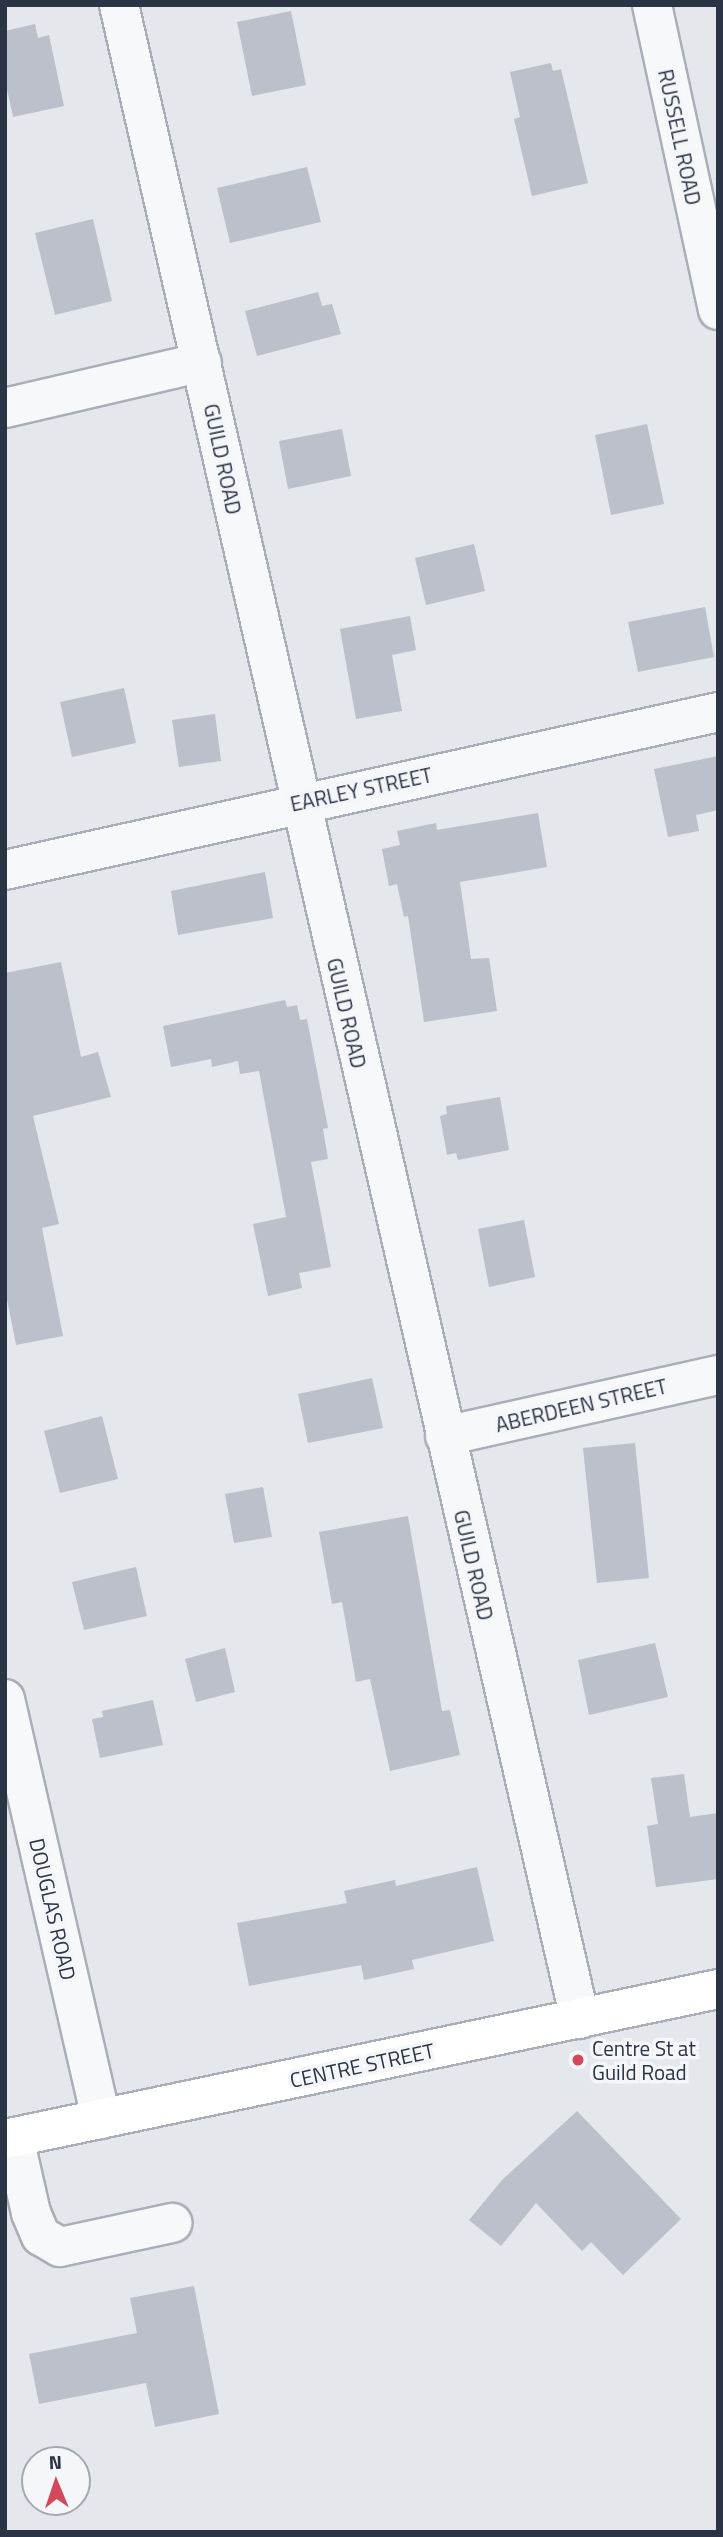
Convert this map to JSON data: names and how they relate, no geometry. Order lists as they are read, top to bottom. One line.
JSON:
{"streets":{"main road":["CENTRE STREET"],"street":["RUSSELL ROAD","GUILD ROAD","EARLEY STREET","ABERDEEN STREET","DOUGLAS ROAD"]},"crossings":[["GUILD ROAD","EARLEY STREET"],["GUILD ROAD","ABERDEEN STREET"],["GUILD ROAD","CENTRE STREET"],["DOUGLAS ROAD","CENTRE STREET"]],"places":["Centre St at Guild Road"],"north":"top"}
